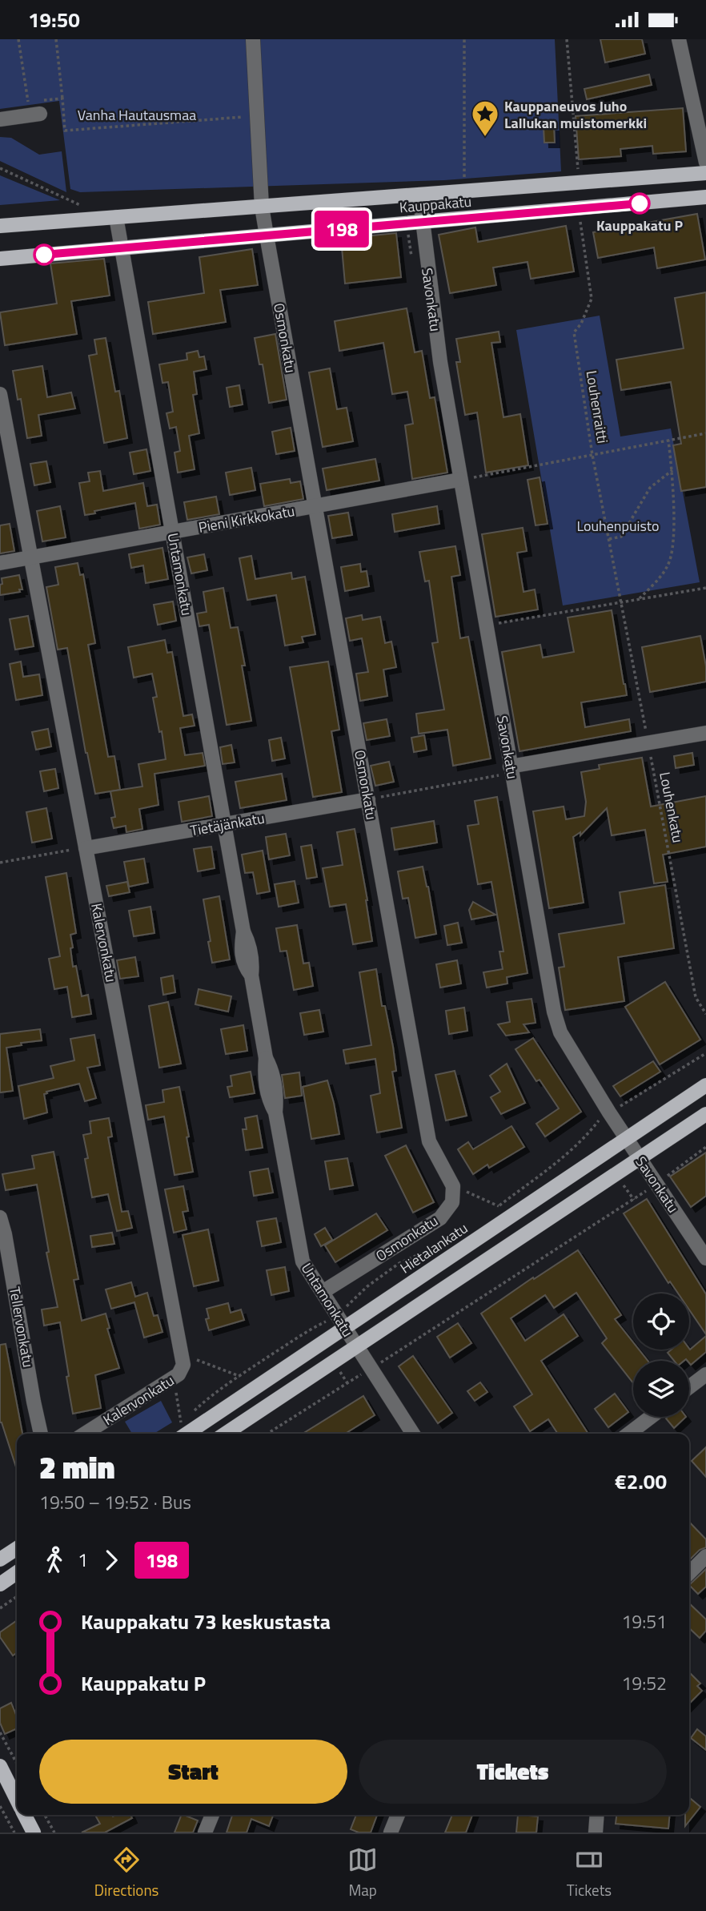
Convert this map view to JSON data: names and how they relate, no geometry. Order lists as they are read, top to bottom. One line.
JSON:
{"streets":{"main road":["Kauppakatu","Hietalankatu"],"street":["Savonkatu","Osmonkatu","Pieni Kirkkokatu","Untamonkatu","Tietäjänkatu","Kalervonkatu","Tellervonkatu"],"path":["Louhenraitti","Louhenkatu"]},"crossings":[["Kauppakatu","Savonkatu"],["Kauppakatu","Osmonkatu"],["Kauppakatu","Untamonkatu"],["Savonkatu","Pieni Kirkkokatu"],["Savonkatu","Hietalankatu"],["Osmonkatu","Pieni Kirkkokatu"],["Osmonkatu","Untamonkatu"],["Osmonkatu","Tietäjänkatu"],["Louhenraitti","Louhenkatu"],["Pieni Kirkkokatu","Untamonkatu"],["Pieni Kirkkokatu","Kalervonkatu"],["Untamonkatu","Tietäjänkatu"],["Untamonkatu","Hietalankatu"],["Tietäjänkatu","Kalervonkatu"]],"parks":["Vanha Hautausmaa","Louhenpuisto"],"places":{"place":["Kauppaneuvos Juho Lallukan muistomerkki"],"other":["Kauppakatu P"]},"lines":["bus line 198"],"page":{"status":"19:50","on_map":"198","heading":["2 min","19:50 – 19:52 · Bus","€2.00"],"legs":["1","198"],"list":[{"name":"Kauppakatu 73 keskustasta","value":"19:51"},{"name":"Kauppakatu P","value":"19:52"}],"buttons":["Start","Tickets"],"tabs":["Directions","Map","Tickets"]}}
